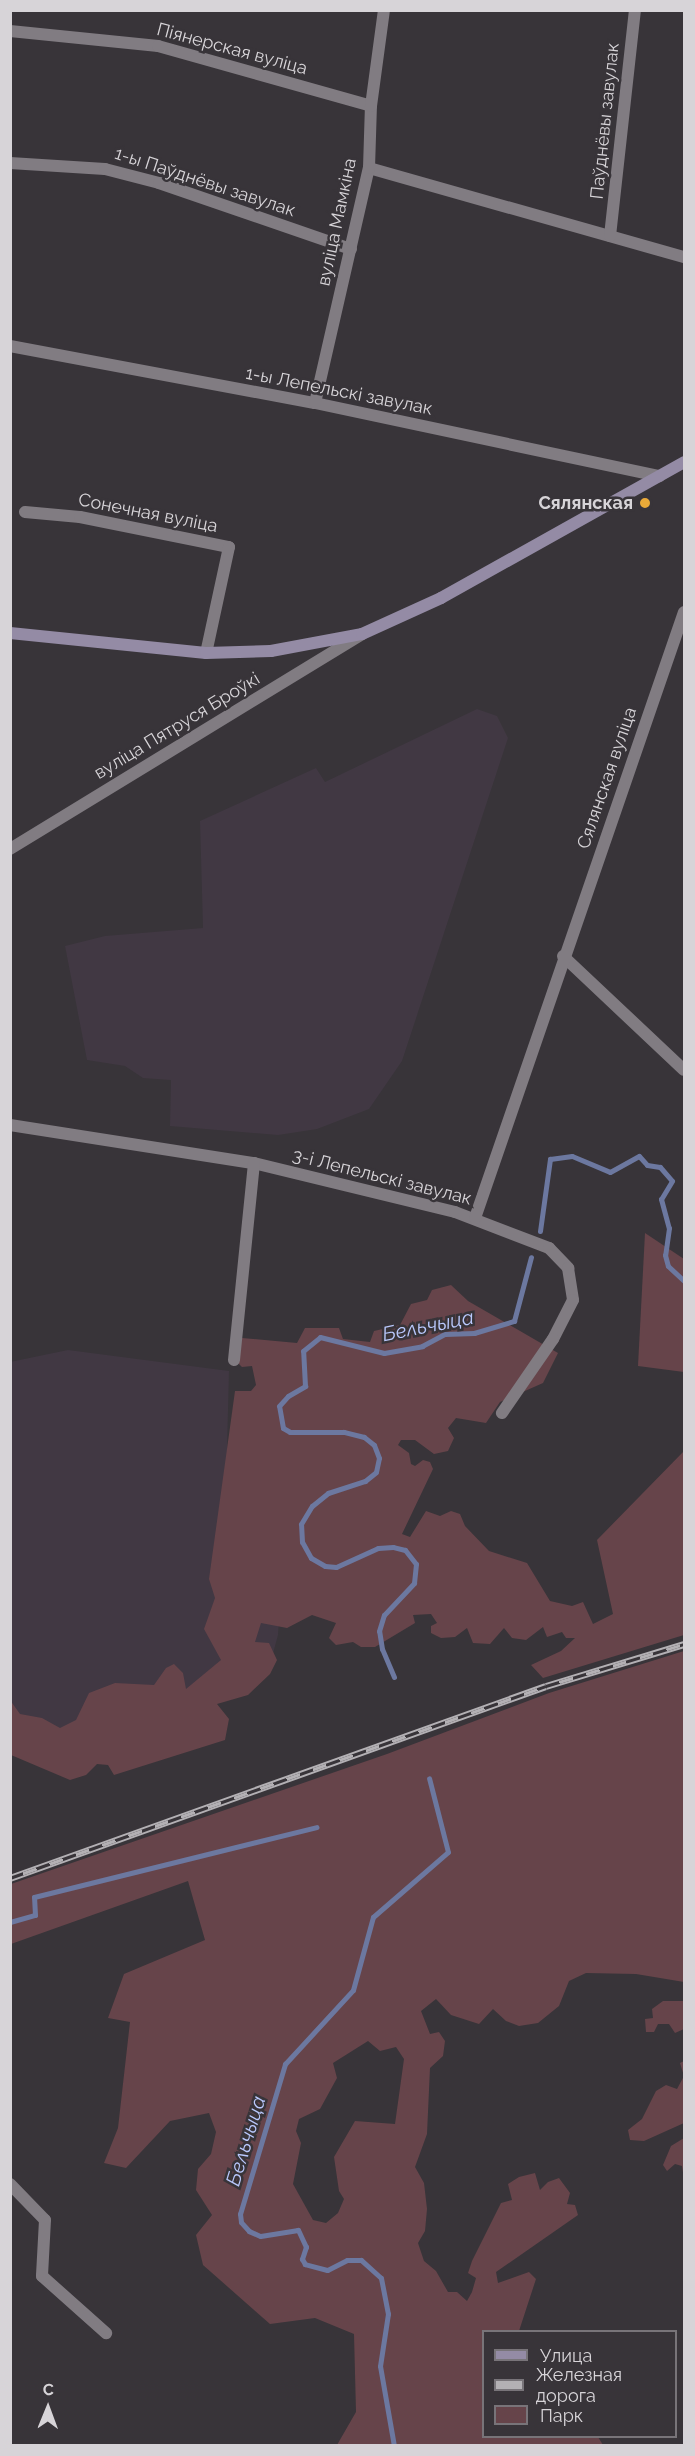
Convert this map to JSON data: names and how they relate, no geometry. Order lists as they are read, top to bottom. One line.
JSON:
{"streets":{"main road":["вуліца Пятруся Броўкі"],"street":["Піянерская вуліца","Паўднёвы завулак","1-ы Паўднёвы завулак","вуліца Мамкіна","1-ы Лепельскі завулак","Сонечная вуліца","Сялянская вуліца","3-і Лепельскі завулак"]},"crossings":[["Піянерская вуліца","вуліца Мамкіна"],["1-ы Паўднёвы завулак","вуліца Мамкіна"],["вуліца Мамкіна","1-ы Лепельскі завулак"],["1-ы Лепельскі завулак","вуліца Пятруся Броўкі"],["Сонечная вуліца","вуліца Пятруся Броўкі"],["Сялянская вуліца","3-і Лепельскі завулак"]],"water":["Бельчыца"],"places":["Сялянская"],"legend":["Улица","Железная дорога","Парк"],"north":"top"}
